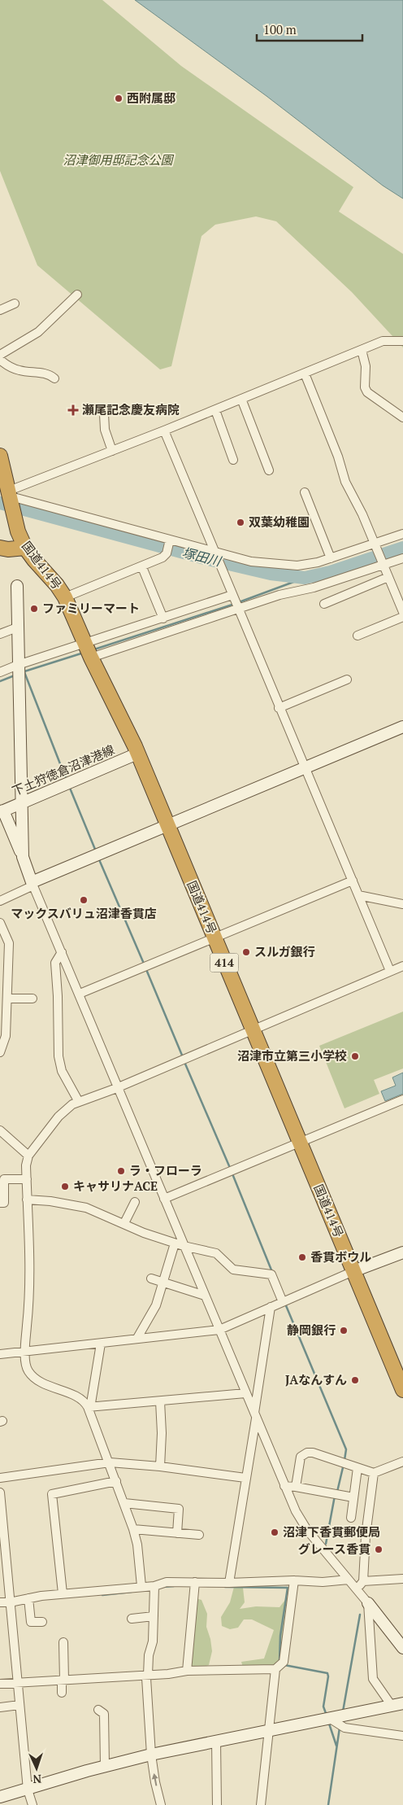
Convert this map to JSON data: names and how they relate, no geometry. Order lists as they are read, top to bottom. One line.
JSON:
{"streets":{"highway":["国道414号","414"],"street":["下土狩徳倉沼津港線"]},"crossings":[["国道414号","下土狩徳倉沼津港線"]],"water":["塚田川"],"parks":["沼津御用邸記念公園"],"places":{"other":["西附属邸","双葉幼稚園","ファミリーマート","マックスバリュ沼津香貫店","スルガ銀行","沼津市立第三小学校","ラ・フローラ","キャサリナACE","香貫ボウル","静岡銀行","JAなんすん","沼津下香貫郵便局","グレース香貫"],"health":["瀬尾記念慶友病院"]},"scale_bar":"100 m","north":"bottom"}
